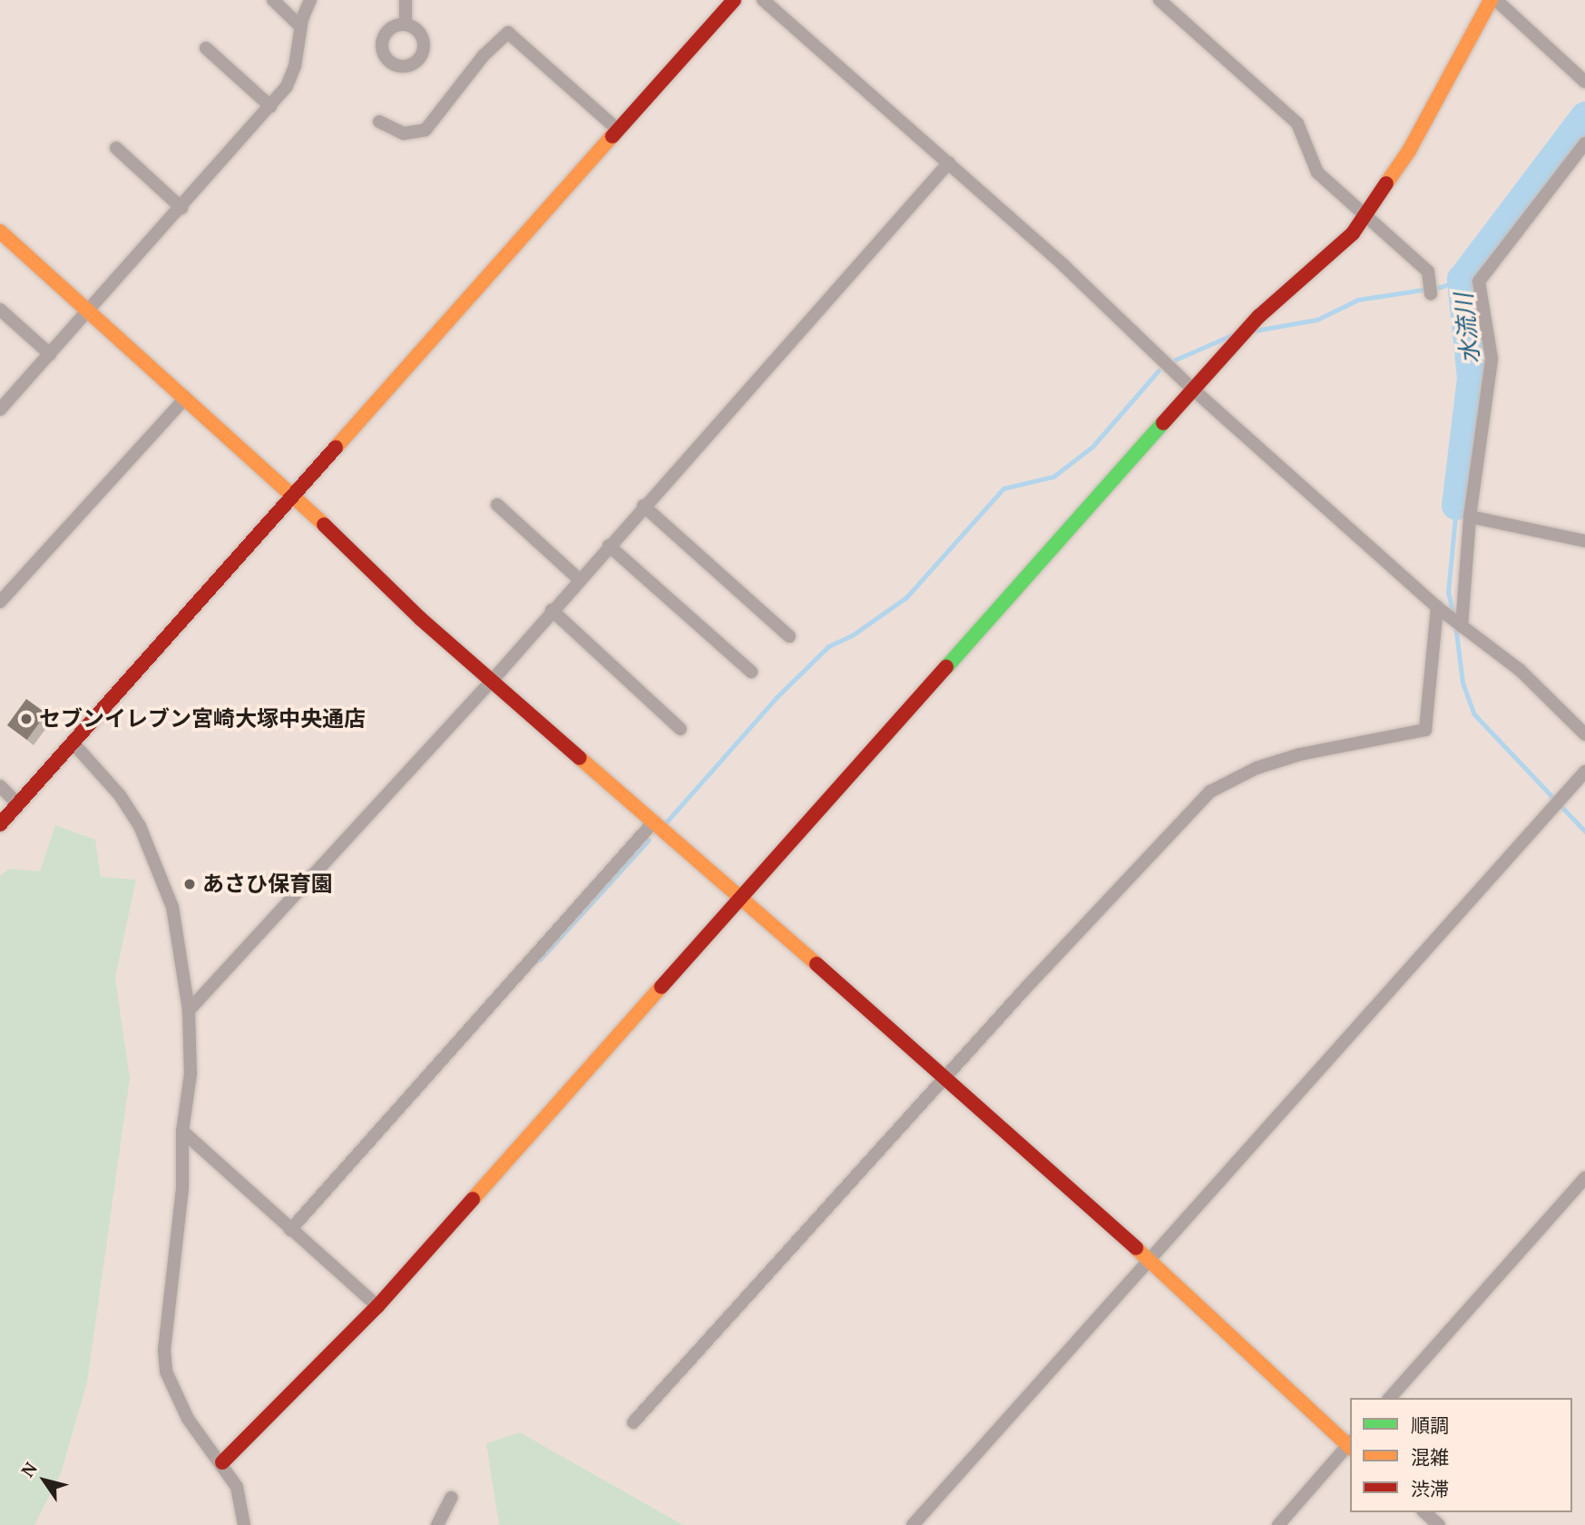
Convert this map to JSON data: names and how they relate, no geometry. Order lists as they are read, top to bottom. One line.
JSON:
{"water":["水流川"],"places":["セブンイレブン宮崎大塚中央通店","あさひ保育園"],"legend":["順調","混雑","渋滞"],"north":"top left"}
